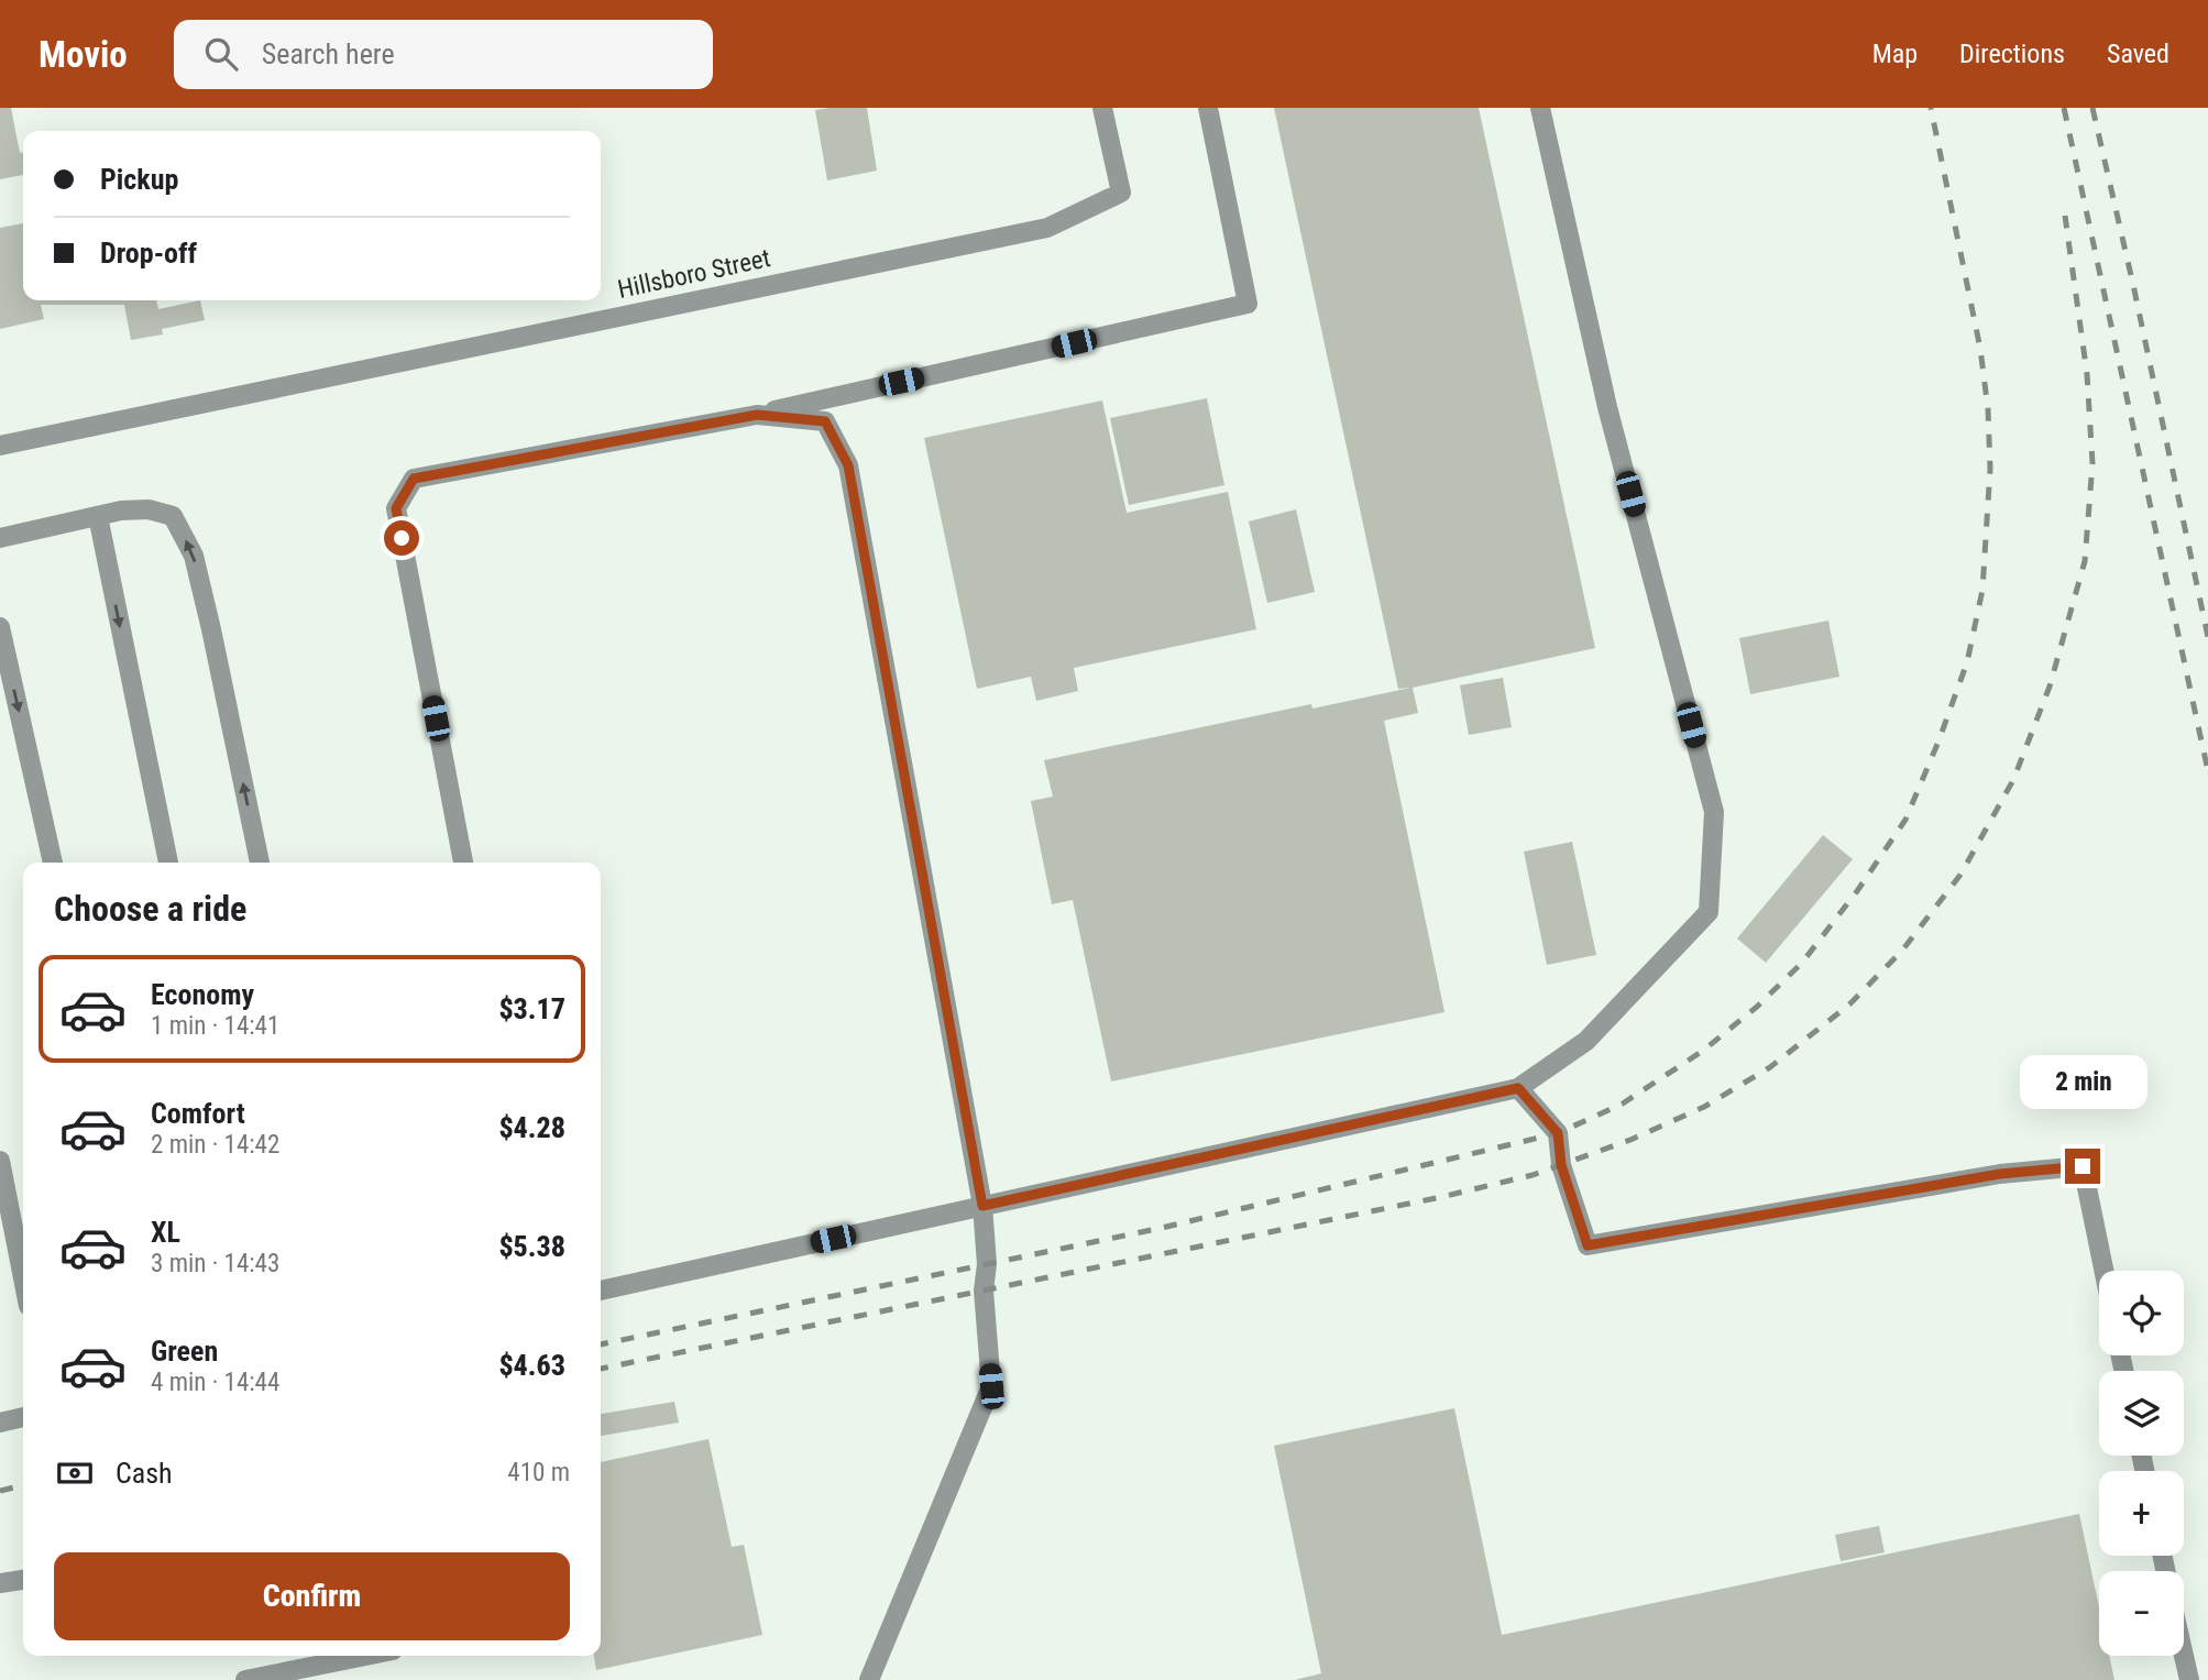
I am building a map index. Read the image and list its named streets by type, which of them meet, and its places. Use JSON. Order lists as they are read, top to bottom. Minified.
{"streets":{"street":["Hillsboro Street"]},"page":{"header":"Movio","search":"Search here","nav":["Map","Directions","Saved"],"banner":["Pickup","Drop-off"],"heading":"Choose a ride","list":[{"name":"Economy","note":"1 min · 14:41","value":"$3.17"},{"name":"Comfort","note":"2 min · 14:42","value":"$4.28"},{"name":"XL","note":"3 min · 14:43","value":"$5.38"},{"name":"Green","note":"4 min · 14:44","value":"$4.63"}],"bubble":"2 min","map_buttons":["+","−"],"pay":["Cash","410 m"],"buttons":"Confirm"}}
